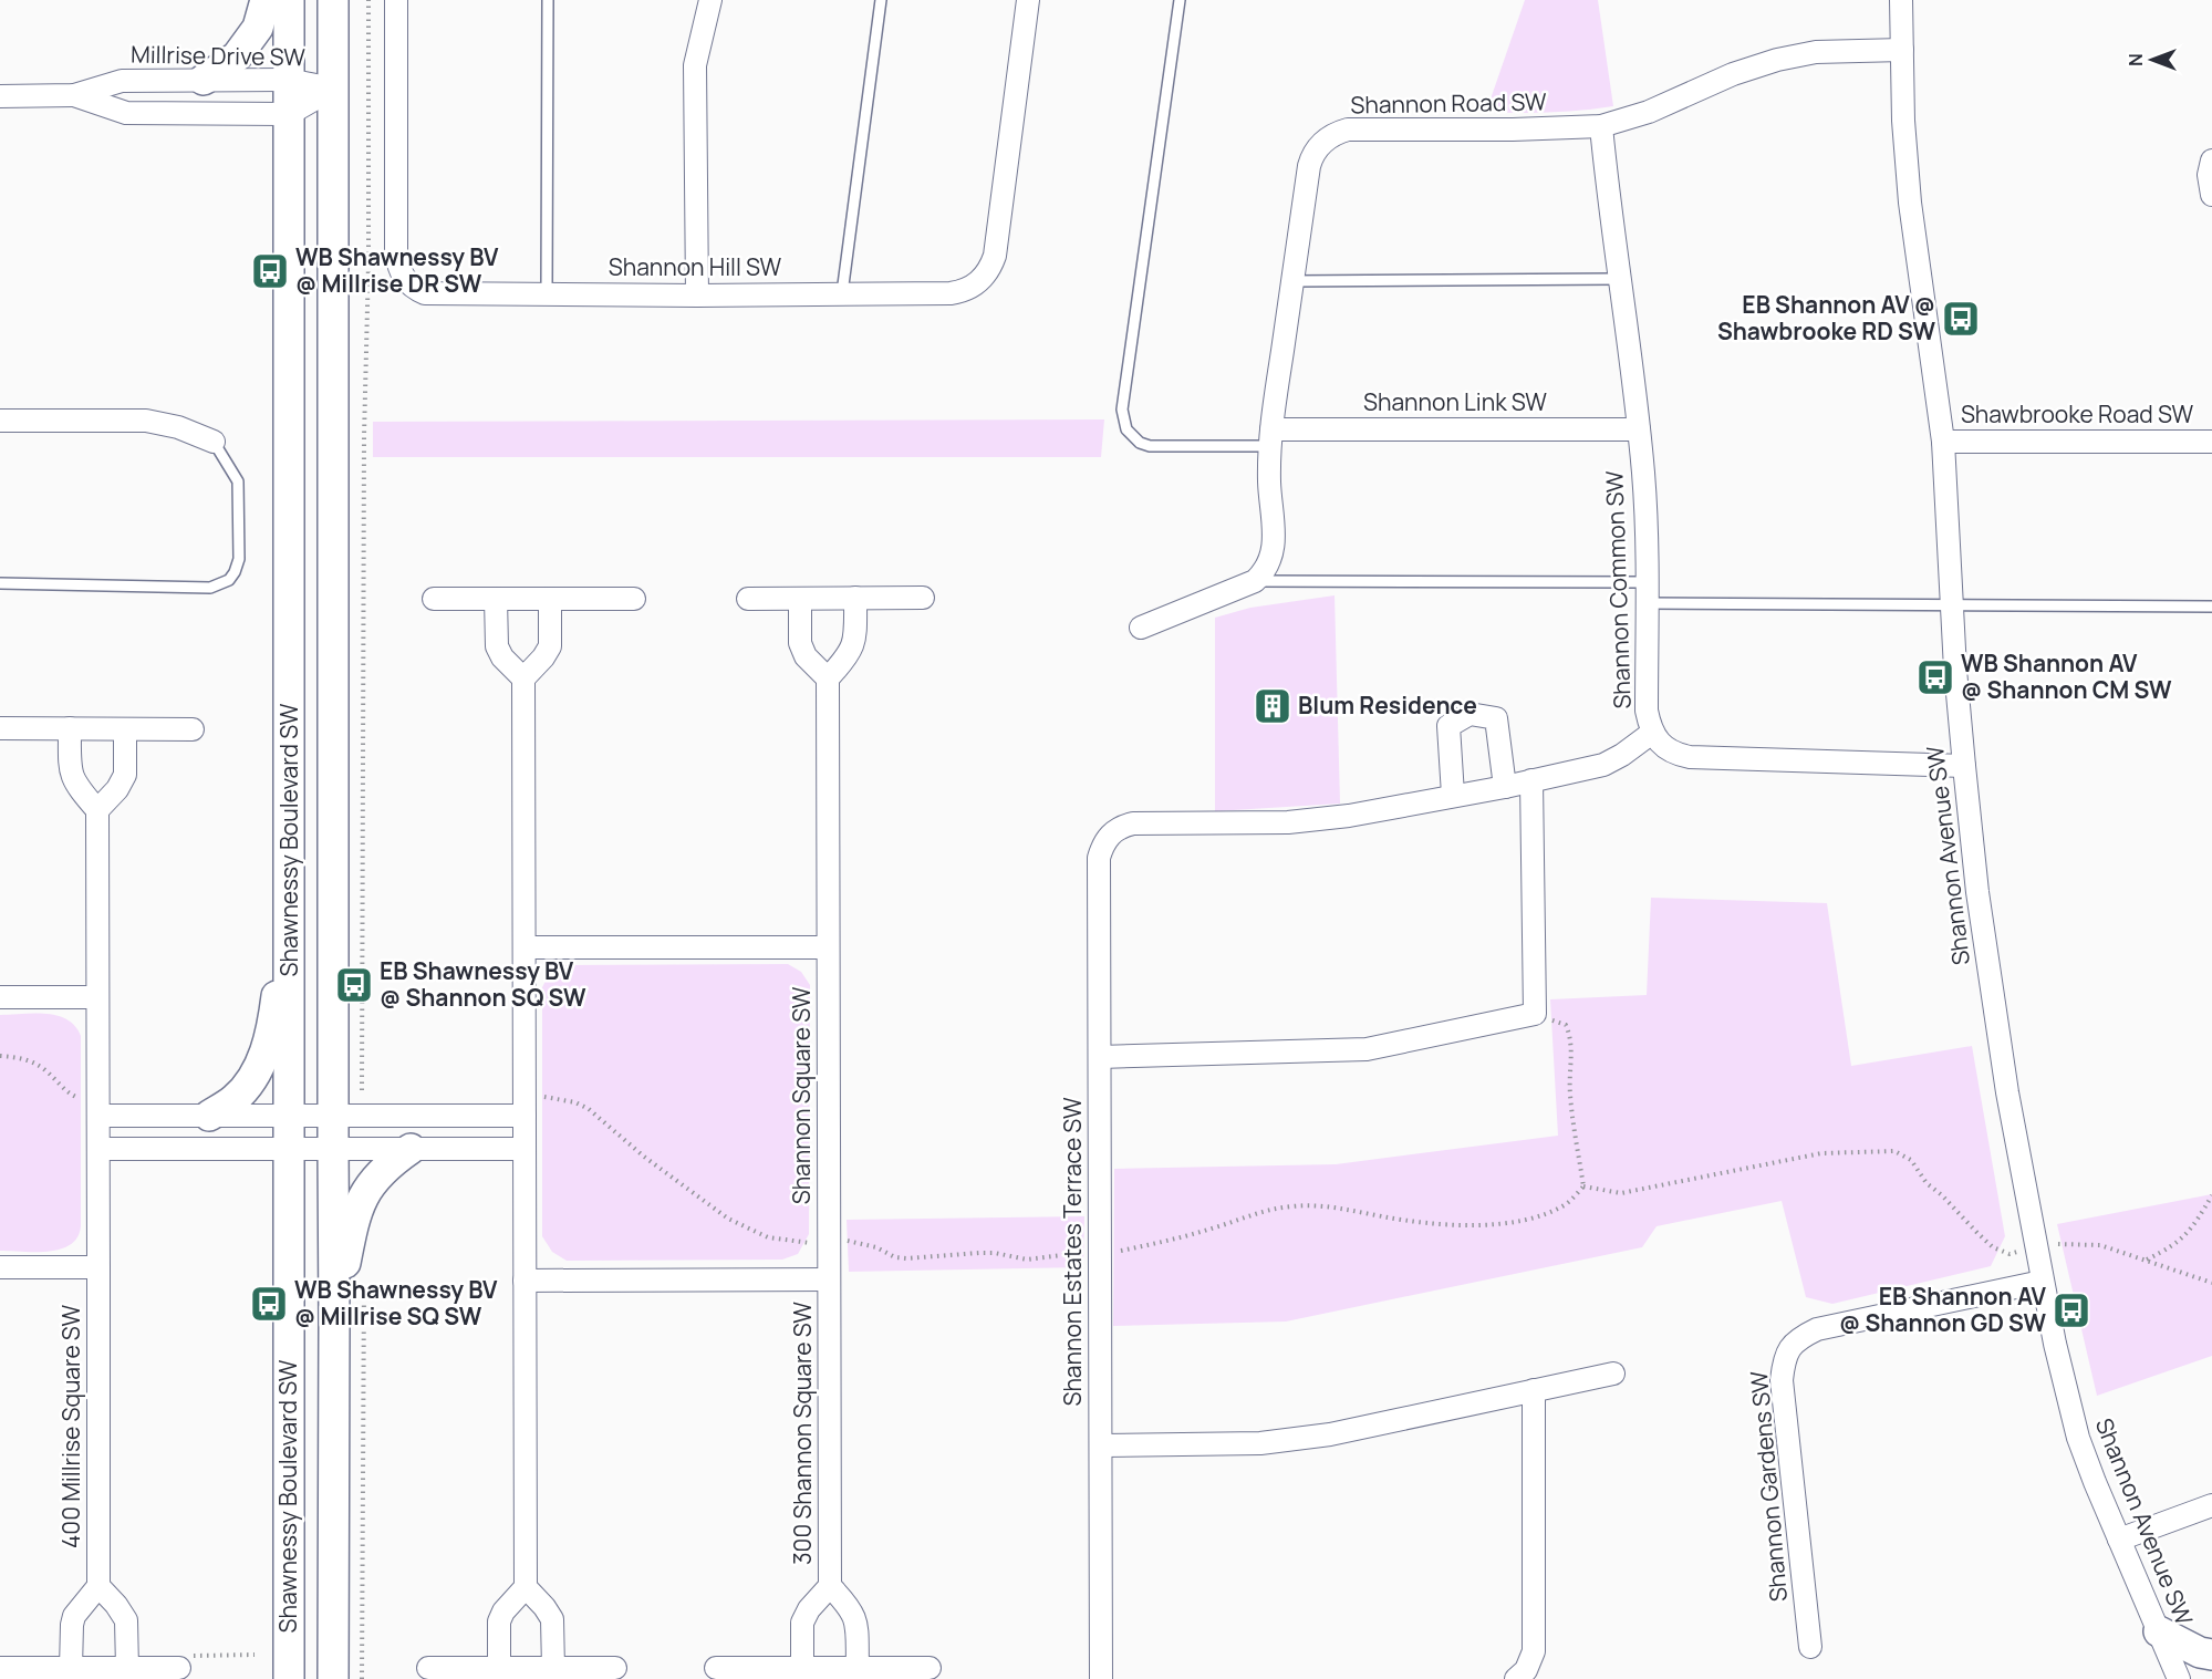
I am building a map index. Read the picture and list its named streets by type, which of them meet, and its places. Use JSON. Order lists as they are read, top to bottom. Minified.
{"streets":{"main road":["Shawnessy Boulevard SW"],"street":["Millrise Drive SW","Shannon Road SW","Shannon Hill SW","Shannon Link SW","Shawbrooke Road SW","Shannon Common SW","Shannon Avenue SW","Shannon Square SW","Shannon Estates Terrace SW","400 Millrise Square SW","300 Shannon Square SW","Shannon Gardens SW"]},"crossings":[["Millrise Drive SW","Shawnessy Boulevard SW"],["Shannon Road SW","Shannon Link SW"],["Shannon Road SW","Shannon Common SW"],["Shannon Road SW","Shannon Avenue SW"],["Shannon Link SW","Shannon Common SW"],["Shawbrooke Road SW","Shannon Avenue SW"],["Shannon Common SW","Shannon Avenue SW"],["Shannon Common SW","Shannon Estates Terrace SW"],["Shannon Avenue SW","Shannon Gardens SW"],["Shannon Square SW","300 Shannon Square SW"]],"places":{"bus stop":["WB Shawnessy BV @ Millrise DR SW","EB Shannon AV @ Shawbrooke RD SW","WB Shannon AV @ Shannon CM SW","EB Shawnessy BV @ Shannon SQ SW","WB Shawnessy BV @ Millrise SQ SW","EB Shannon AV @ Shannon GD SW"],"building":["Blum Residence"]},"north":"left"}
